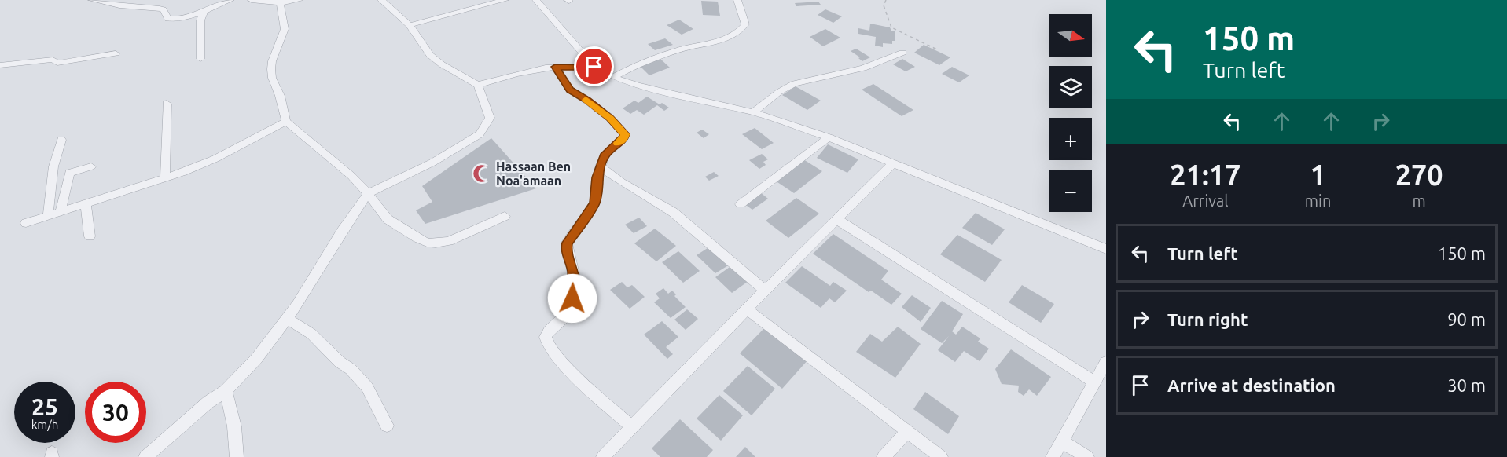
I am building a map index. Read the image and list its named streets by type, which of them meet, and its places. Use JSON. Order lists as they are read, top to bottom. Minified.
{"places":{"mosque":["Hassaan Ben Noa'amaan"]},"north":"right","page":{"turn":["150 m","Turn left"],"map_buttons":["+","−"],"eta":["21:17","Arrival","1","min","270","m"],"list":[{"name":"Turn left","value":"150 m"},{"name":"Turn right","value":"90 m"},{"name":"Arrive at destination","value":"30 m"}],"speed":"25 km/h","limit":"30"}}
